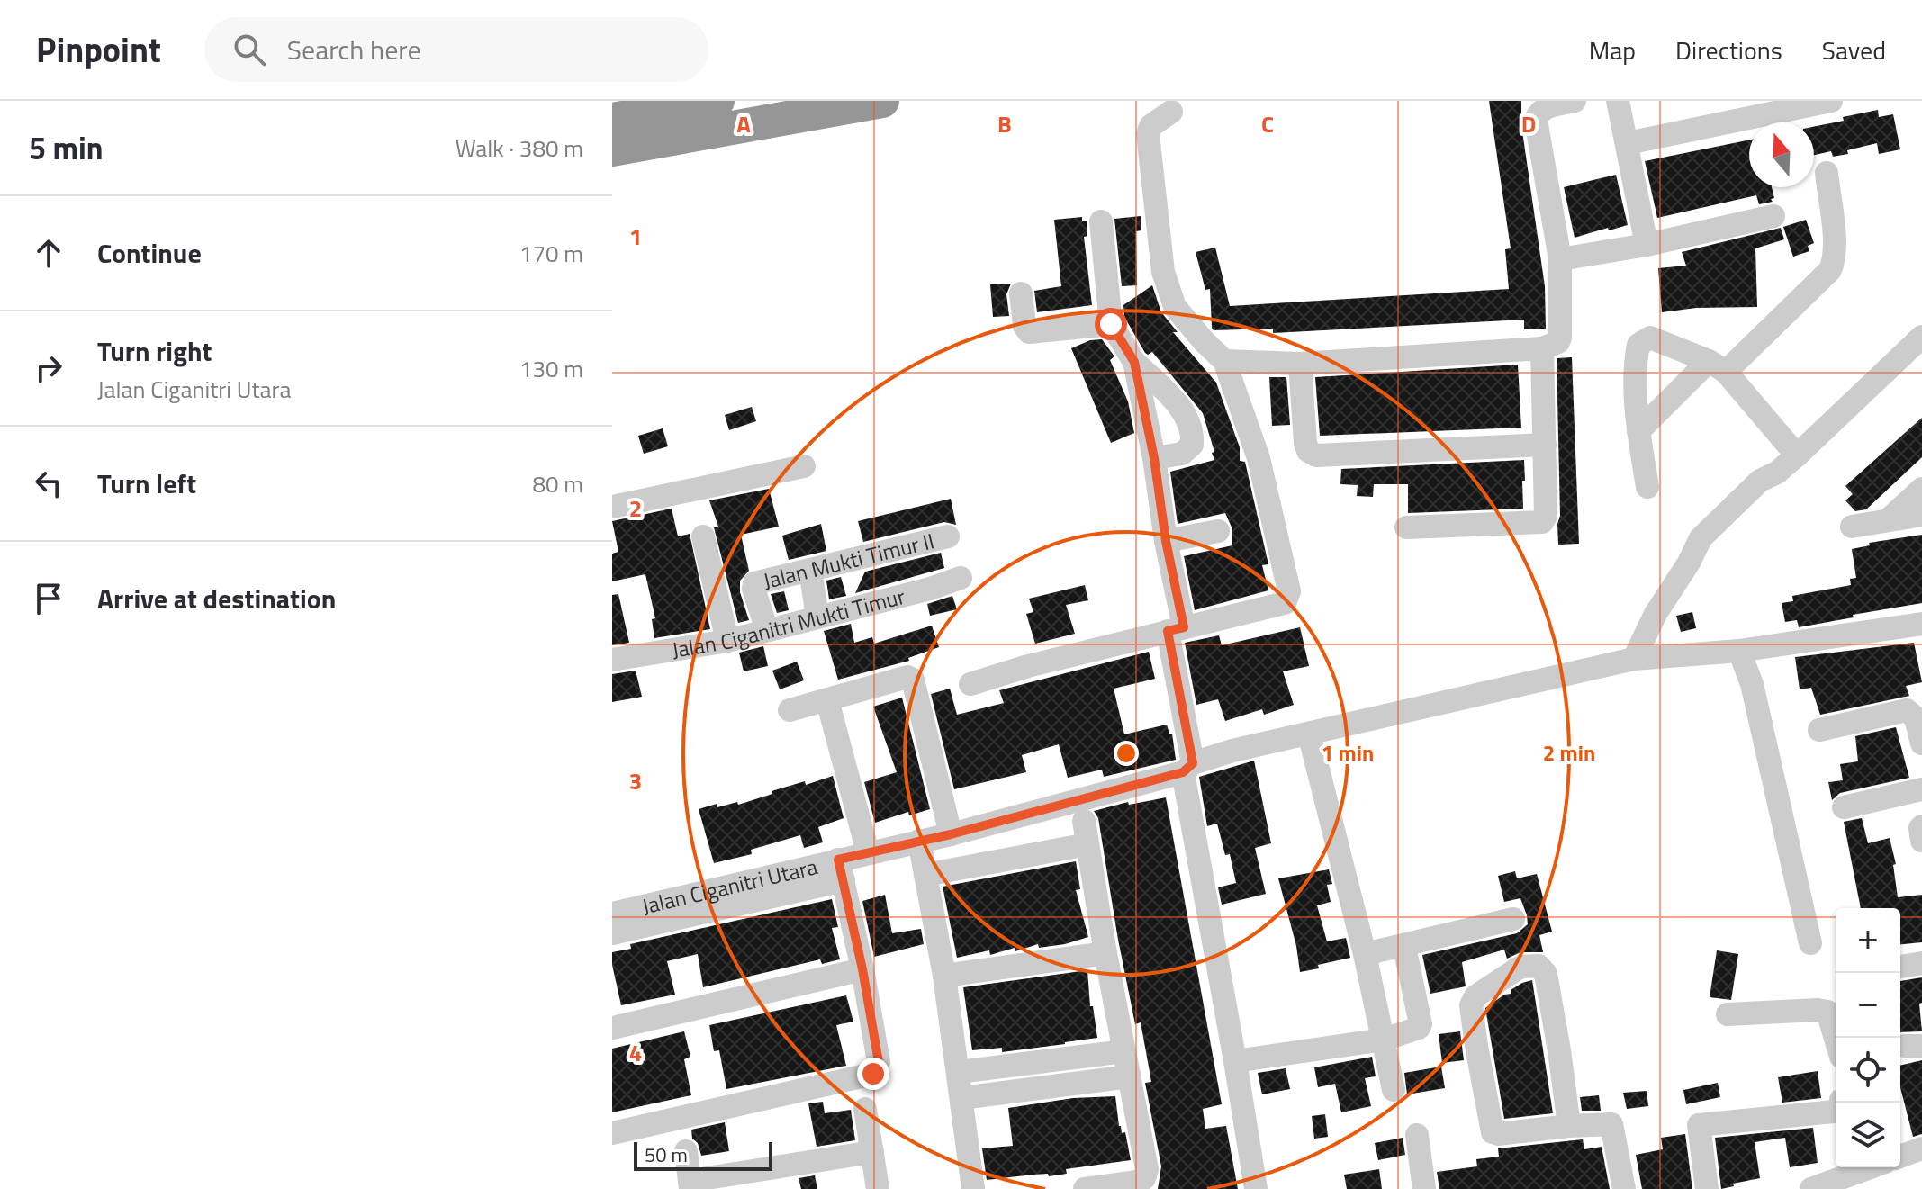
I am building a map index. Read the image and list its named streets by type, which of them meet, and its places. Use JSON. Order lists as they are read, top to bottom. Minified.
{"streets":{"street":["Jalan Mukti Timur II","Jalan Ciganitri Mukti Timur","Jalan Ciganitri Utara"]},"crossings":[["Jalan Mukti Timur II","Jalan Ciganitri Mukti Timur"]],"scale_bar":"50 m","north":"top","page":{"header":"Pinpoint","search":"Search here","nav":["Map","Directions","Saved"],"heading":["5 min","Walk · 380 m"],"list":[["Continue","170 m"],["Turn right","Jalan Ciganitri Utara","130 m"],["Turn left","80 m"],"Arrive at destination"],"map_buttons":["+","−"],"scale":"50 m"},"grid":{"columns":["A","B","C","D"],"rows":["1","2","3","4"]},"rings":["1 min","2 min"]}
